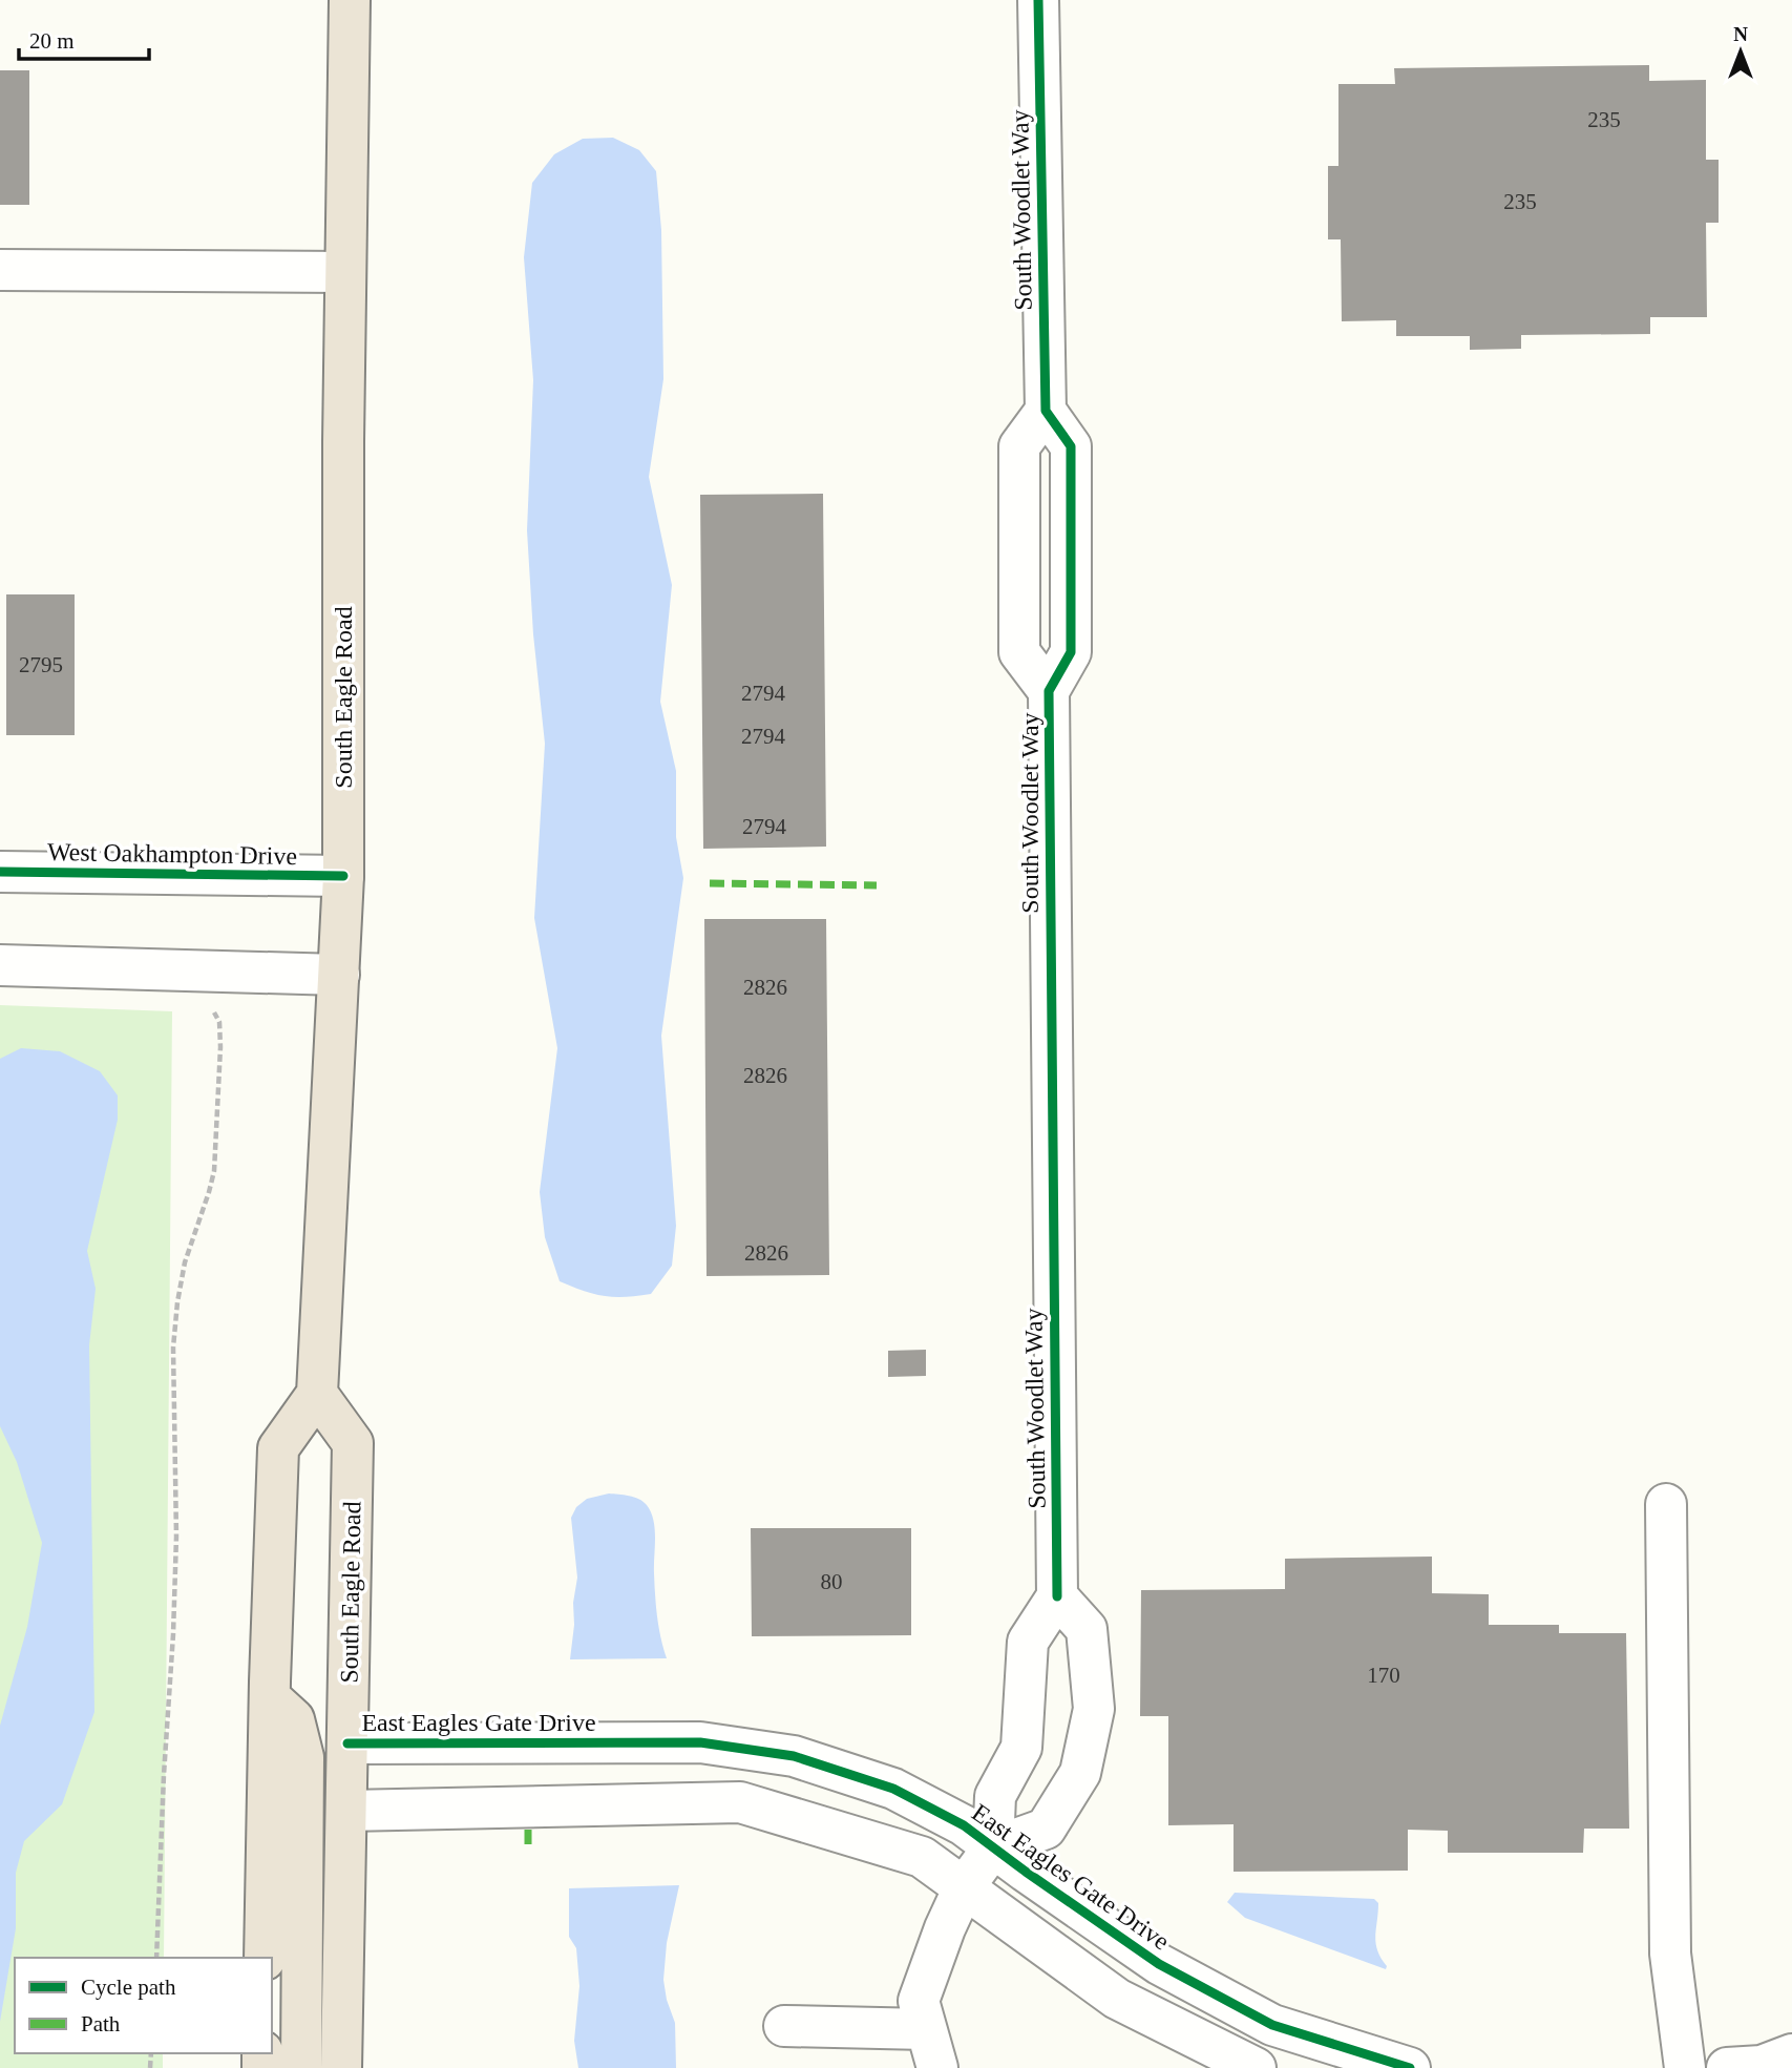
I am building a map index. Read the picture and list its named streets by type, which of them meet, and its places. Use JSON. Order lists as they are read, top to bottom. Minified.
{"streets":{"highway":["South Eagle Road"],"street":["South Woodlet Way","West Oakhampton Drive","East Eagles Gate Drive"]},"crossings":[["South Eagle Road","West Oakhampton Drive"],["South Eagle Road","East Eagles Gate Drive"]],"house_numbers":["235","235","2795","2794","2794","2794","2826","2826","2826","80","170"],"legend":["Cycle path","Path"],"scale_bar":"20 m","north":"top"}
